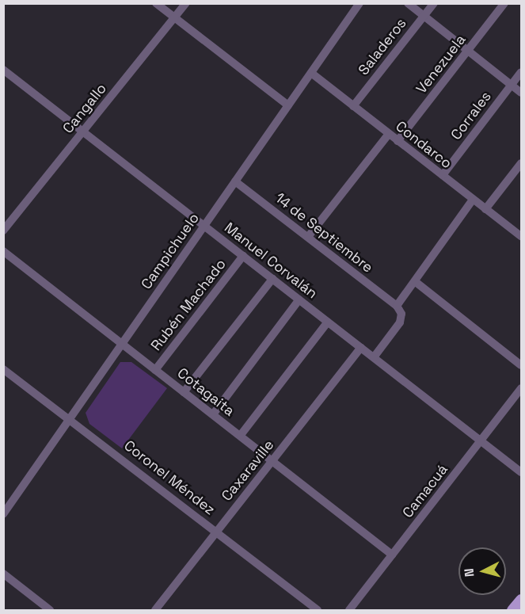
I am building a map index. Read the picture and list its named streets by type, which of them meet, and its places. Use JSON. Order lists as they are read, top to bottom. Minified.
{"streets":{"street":["Saladeros","Venezuela","Cangallo","Corrales","Condarco","14 de Septiembre","Campichuelo","Manuel Corvalán","Rubén Machado","Cotagaita","Caxaraville","Coronel Méndez","Camacuá"]},"crossings":[["Saladeros","Condarco"],["Venezuela","Condarco"],["Cangallo","Manuel Corvalán"],["Corrales","Condarco"],["Condarco","Campichuelo"],["14 de Septiembre","Campichuelo"],["Campichuelo","Manuel Corvalán"],["Campichuelo","Cotagaita"],["Campichuelo","Coronel Méndez"],["Manuel Corvalán","Rubén Machado"],["Manuel Corvalán","Caxaraville"],["Manuel Corvalán","Camacuá"],["Rubén Machado","Cotagaita"],["Cotagaita","Caxaraville"],["Cotagaita","Camacuá"],["Caxaraville","Coronel Méndez"]],"north":"left"}
